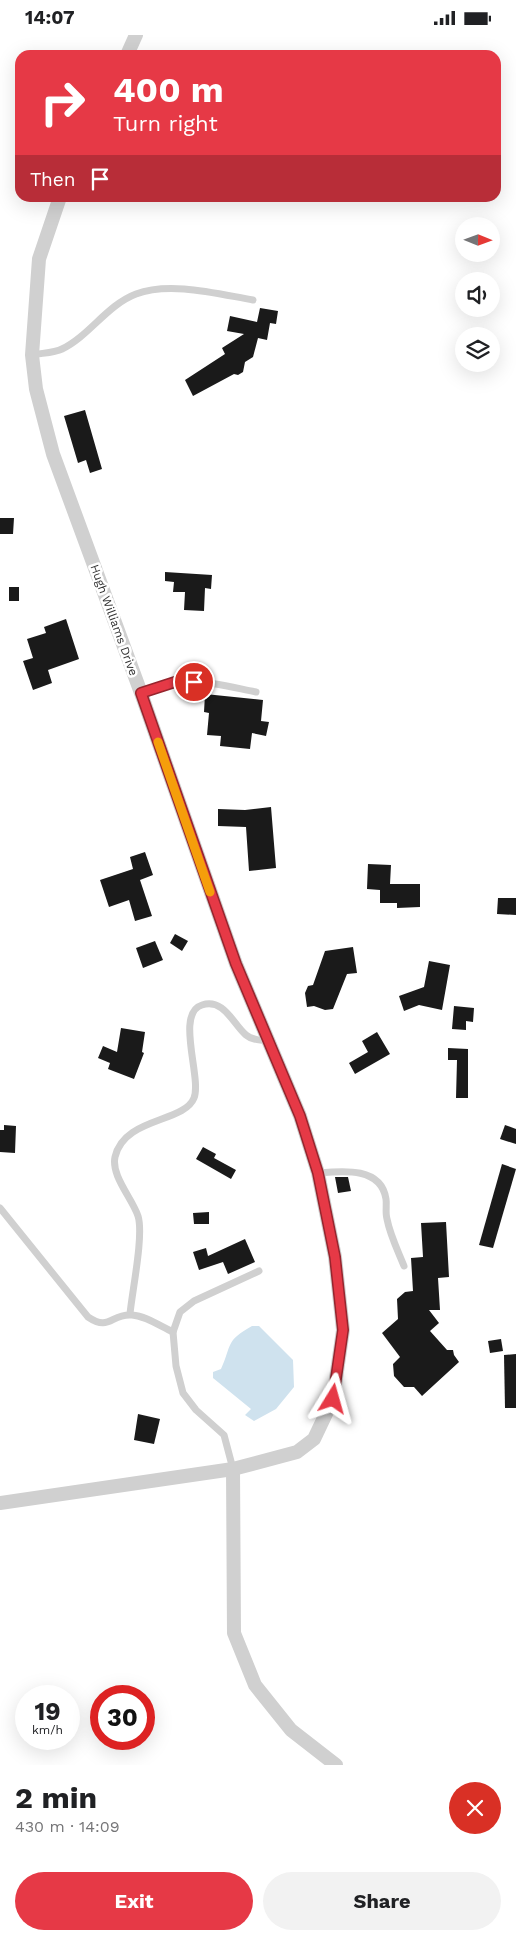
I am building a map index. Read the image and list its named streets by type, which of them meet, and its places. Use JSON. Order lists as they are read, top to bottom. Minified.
{"streets":{"street":["Hugh Williams Drive"]},"north":"right","page":{"status":"14:07","turn":["400 m","Turn right"],"then":"Then","speed":"19 km/h","limit":"30","heading":["2 min","430 m · 14:09"],"buttons":["Exit","Share"]}}
